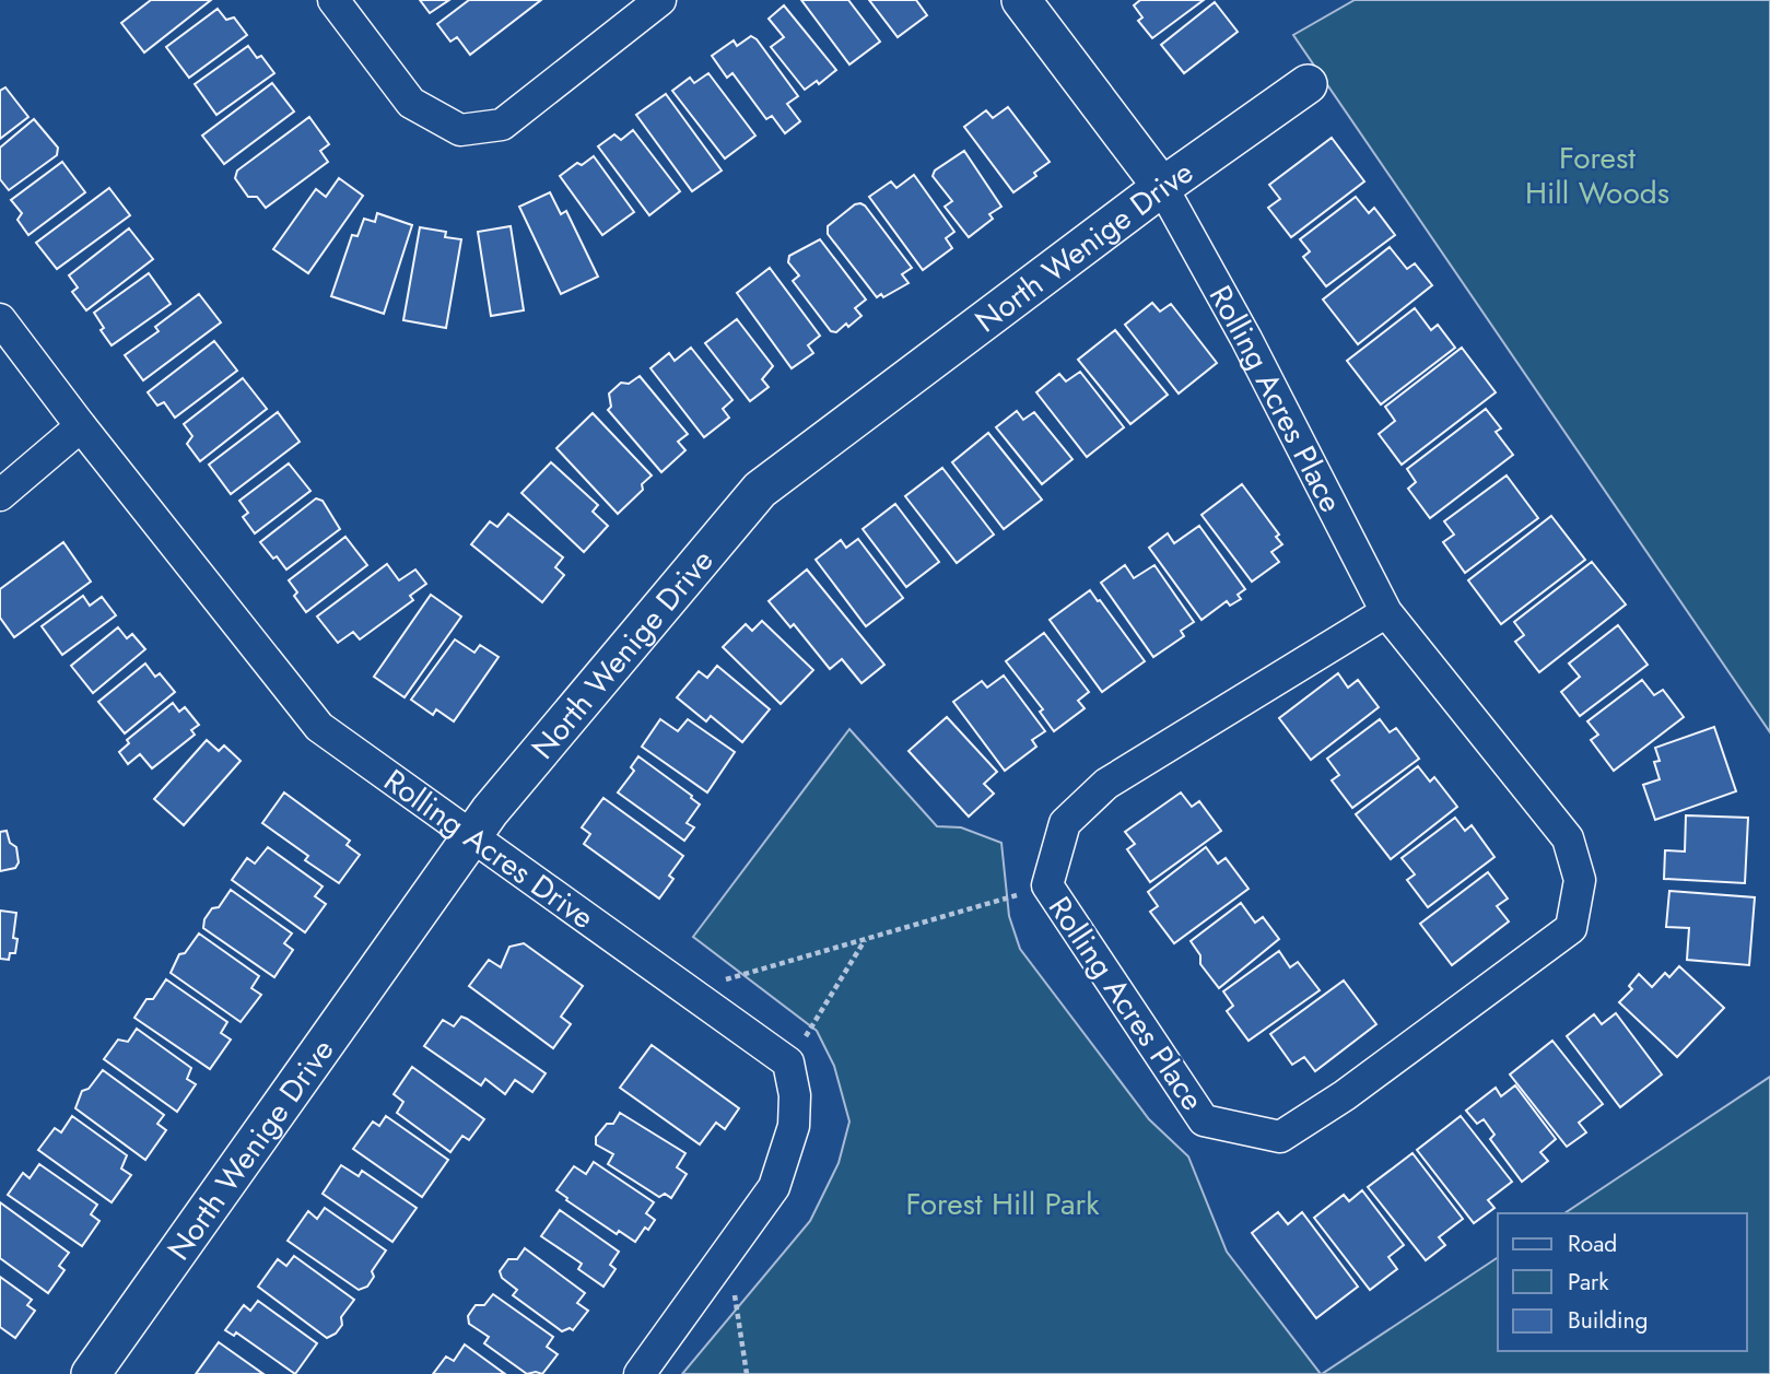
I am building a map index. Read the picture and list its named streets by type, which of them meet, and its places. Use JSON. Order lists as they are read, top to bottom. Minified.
{"streets":{"street":["North Wenige Drive","Rolling Acres Place","Rolling Acres Drive"]},"crossings":[["North Wenige Drive","Rolling Acres Place"],["North Wenige Drive","Rolling Acres Drive"]],"parks":["Forest Hill Woods","Forest Hill Park"],"legend":["Road","Park","Building"]}
